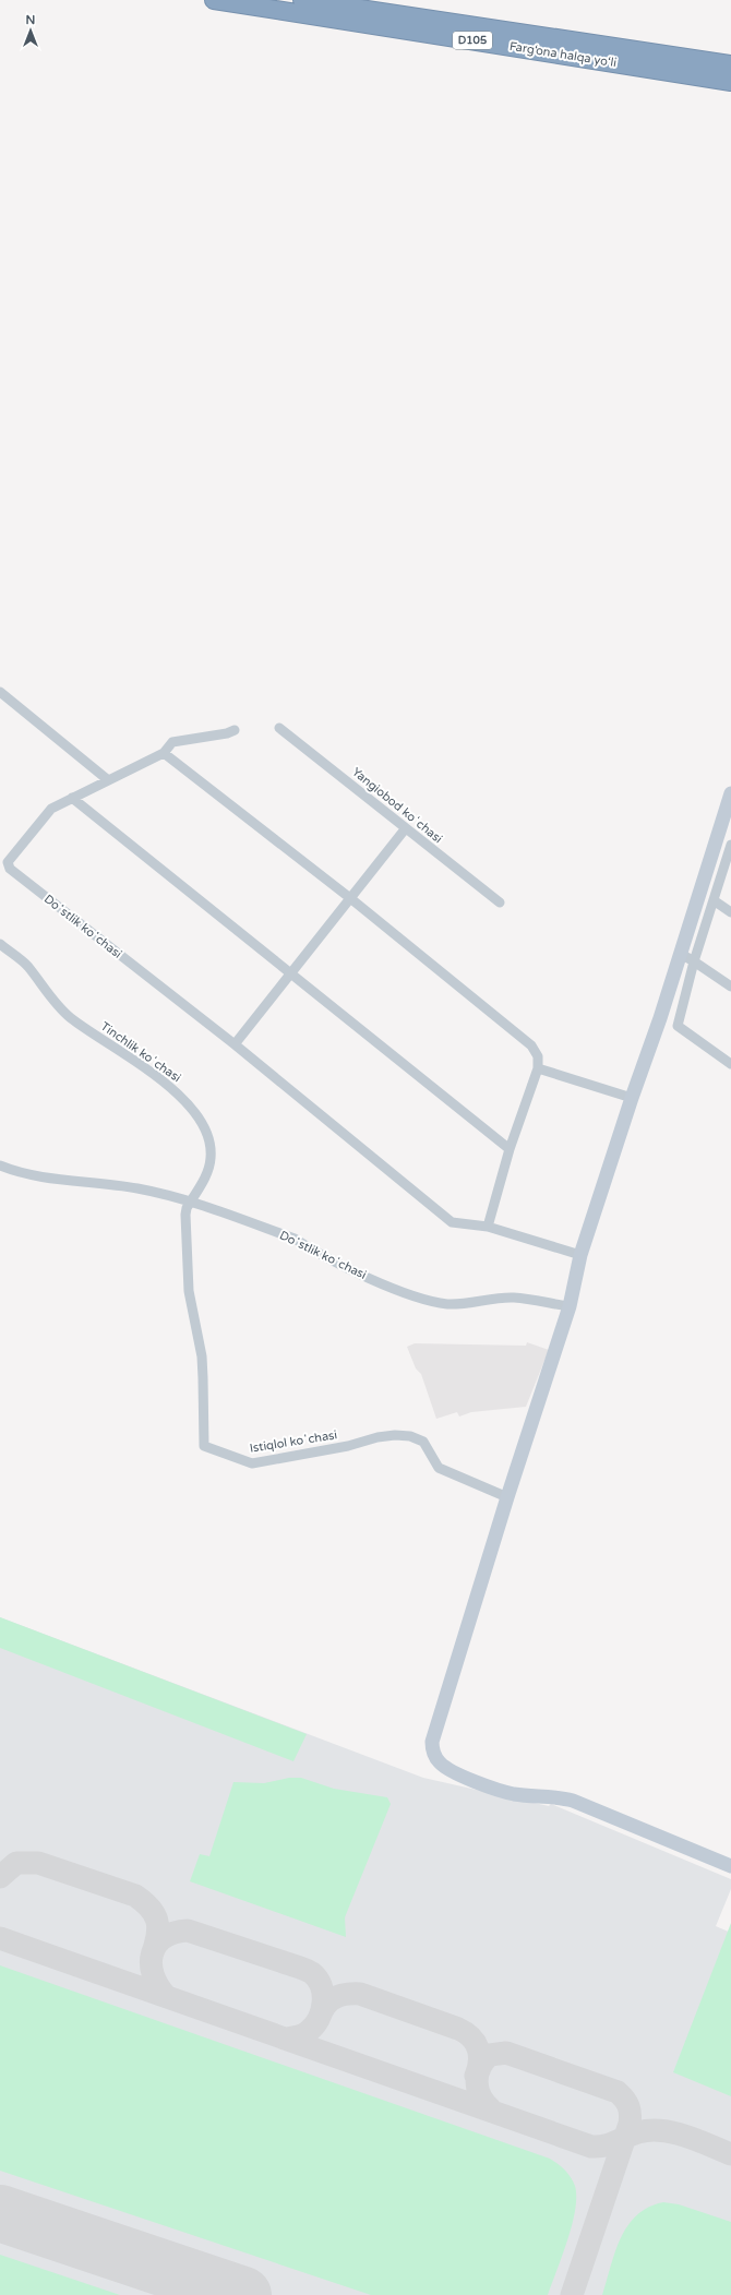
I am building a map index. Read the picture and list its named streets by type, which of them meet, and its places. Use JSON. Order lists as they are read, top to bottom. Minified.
{"streets":{"highway":["D105","Farg‘ona halqa yo‘li"],"street":["Yangiobod koʻchasi","Doʻstlik koʻchasi","Tinchlik koʻchasi","Istiqlol koʻchasi"]},"crossings":[["Doʻstlik koʻchasi","Tinchlik koʻchasi"],["Doʻstlik koʻchasi","Istiqlol koʻchasi"],["Tinchlik koʻchasi","Istiqlol koʻchasi"]],"north":"top"}
